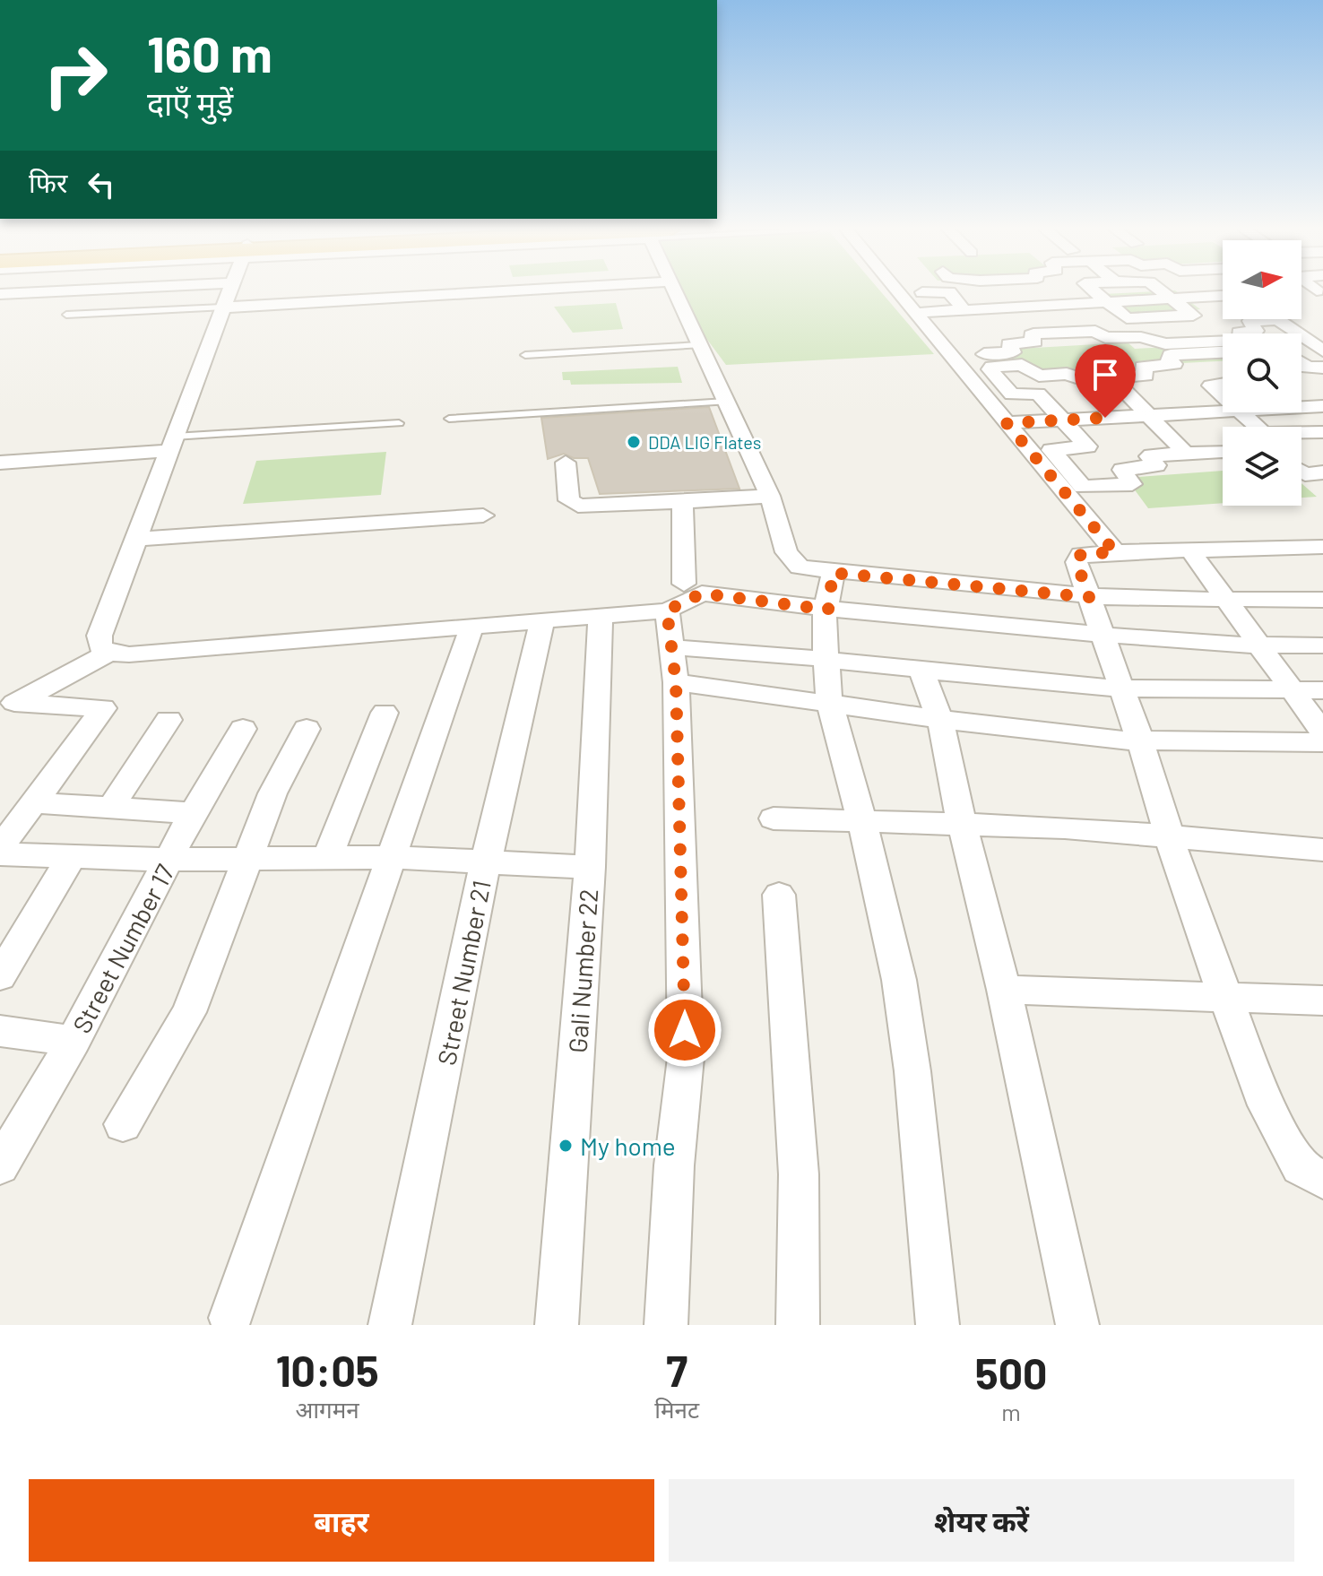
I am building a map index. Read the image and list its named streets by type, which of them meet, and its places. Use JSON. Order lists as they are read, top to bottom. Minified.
{"streets":{"street":["Street Number 17","Gali Number 22","Street Number 21"]},"places":["DDA LIG Flates","My home"],"north":"right","page":{"turn":["160 m","दाएँ मुड़ें"],"then":"फिर","eta":["10:05","आगमन","7","मिनट","500","m"],"buttons":["बाहर","शेयर करें"]}}
